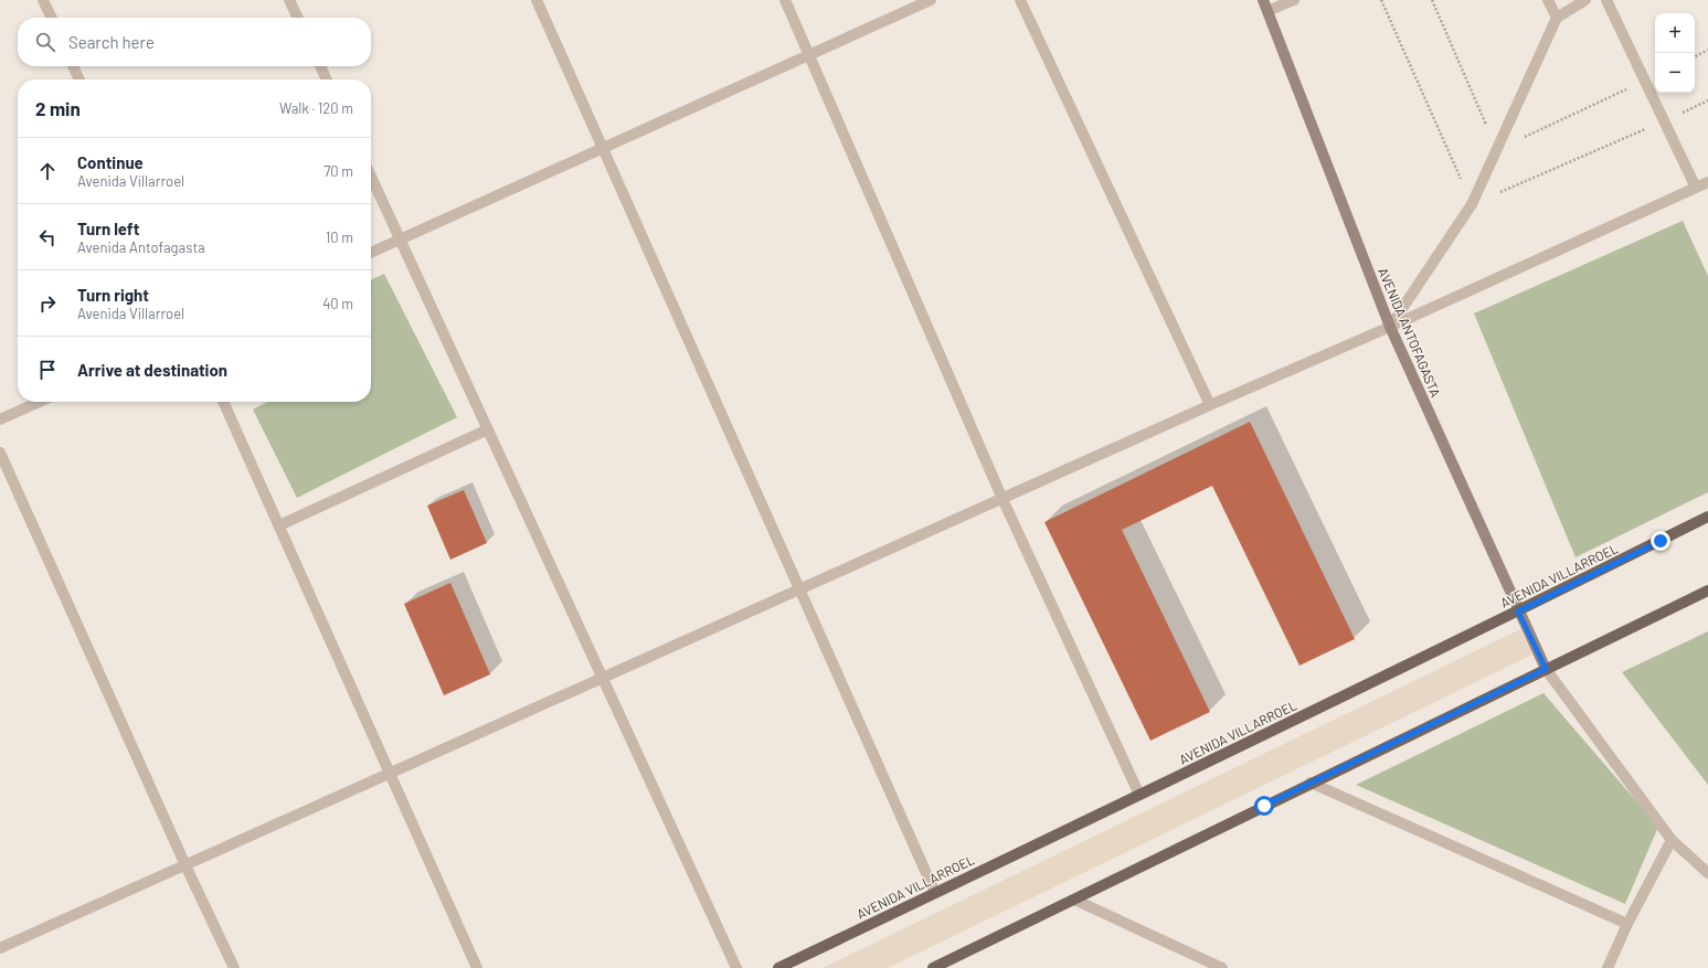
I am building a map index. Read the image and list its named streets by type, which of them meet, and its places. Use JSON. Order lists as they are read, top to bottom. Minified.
{"streets":{"main road":["AVENIDA ANTOFAGASTA","AVENIDA VILLARROEL"]},"crossings":[["AVENIDA ANTOFAGASTA","AVENIDA VILLARROEL"]],"page":{"map_buttons":["+","−"],"search":"Search here","heading":["2 min","Walk · 120 m"],"list":[["Continue","Avenida Villarroel","70 m"],["Turn left","Avenida Antofagasta","10 m"],["Turn right","Avenida Villarroel","40 m"],"Arrive at destination"]}}
